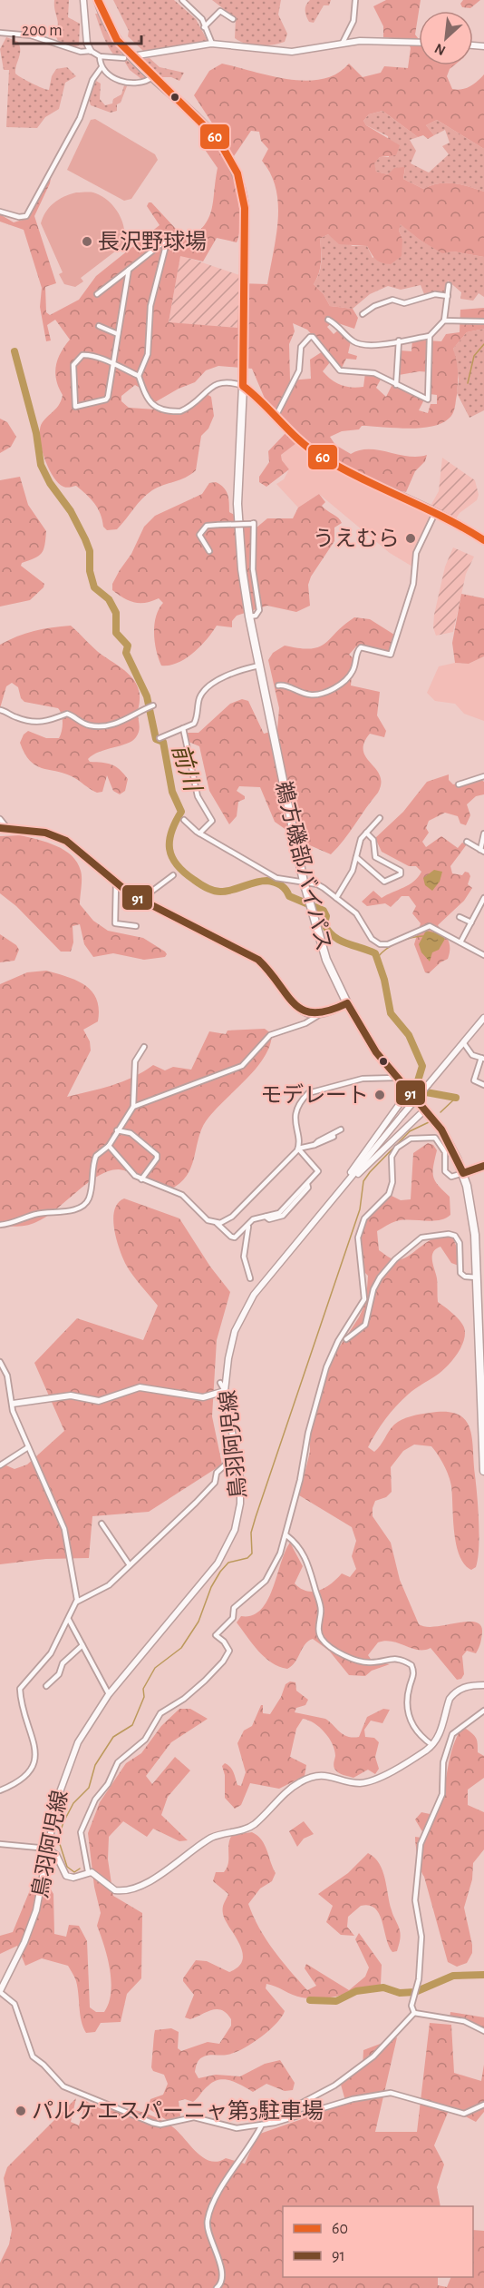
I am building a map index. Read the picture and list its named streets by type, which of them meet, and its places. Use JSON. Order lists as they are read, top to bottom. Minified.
{"streets":{"highway":["鵜方磯部バイパス"],"main road":["鳥羽阿児線"]},"water":["前川"],"places":["長沢野球場","うえむら","モデレート","パルケエスパーニャ第3駐車場"],"lines":["transit line 60","transit line 91"],"legend":["60","91"],"scale_bar":"200 m","north":"bottom left"}
